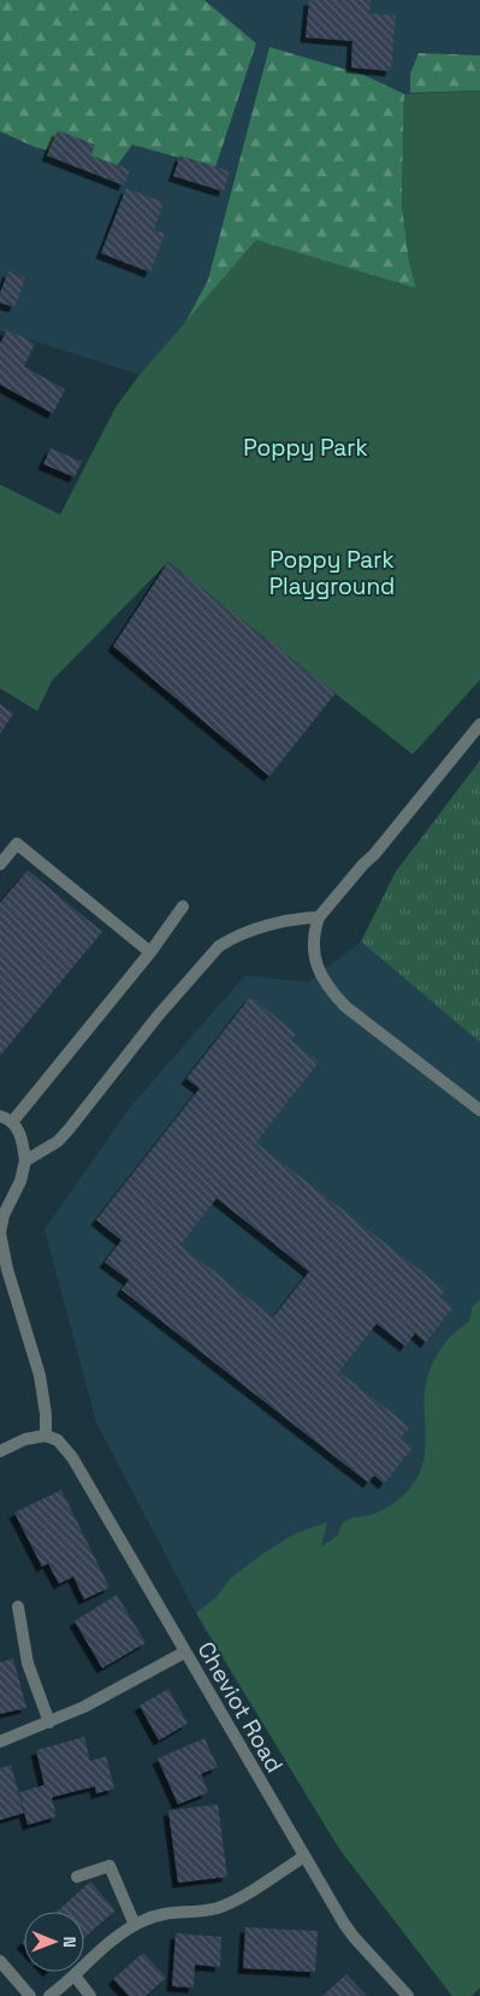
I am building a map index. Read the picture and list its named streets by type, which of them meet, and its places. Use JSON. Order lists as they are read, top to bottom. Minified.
{"streets":{"street":["Cheviot Road"]},"parks":["Poppy Park","Poppy Park Playground"],"north":"right"}
